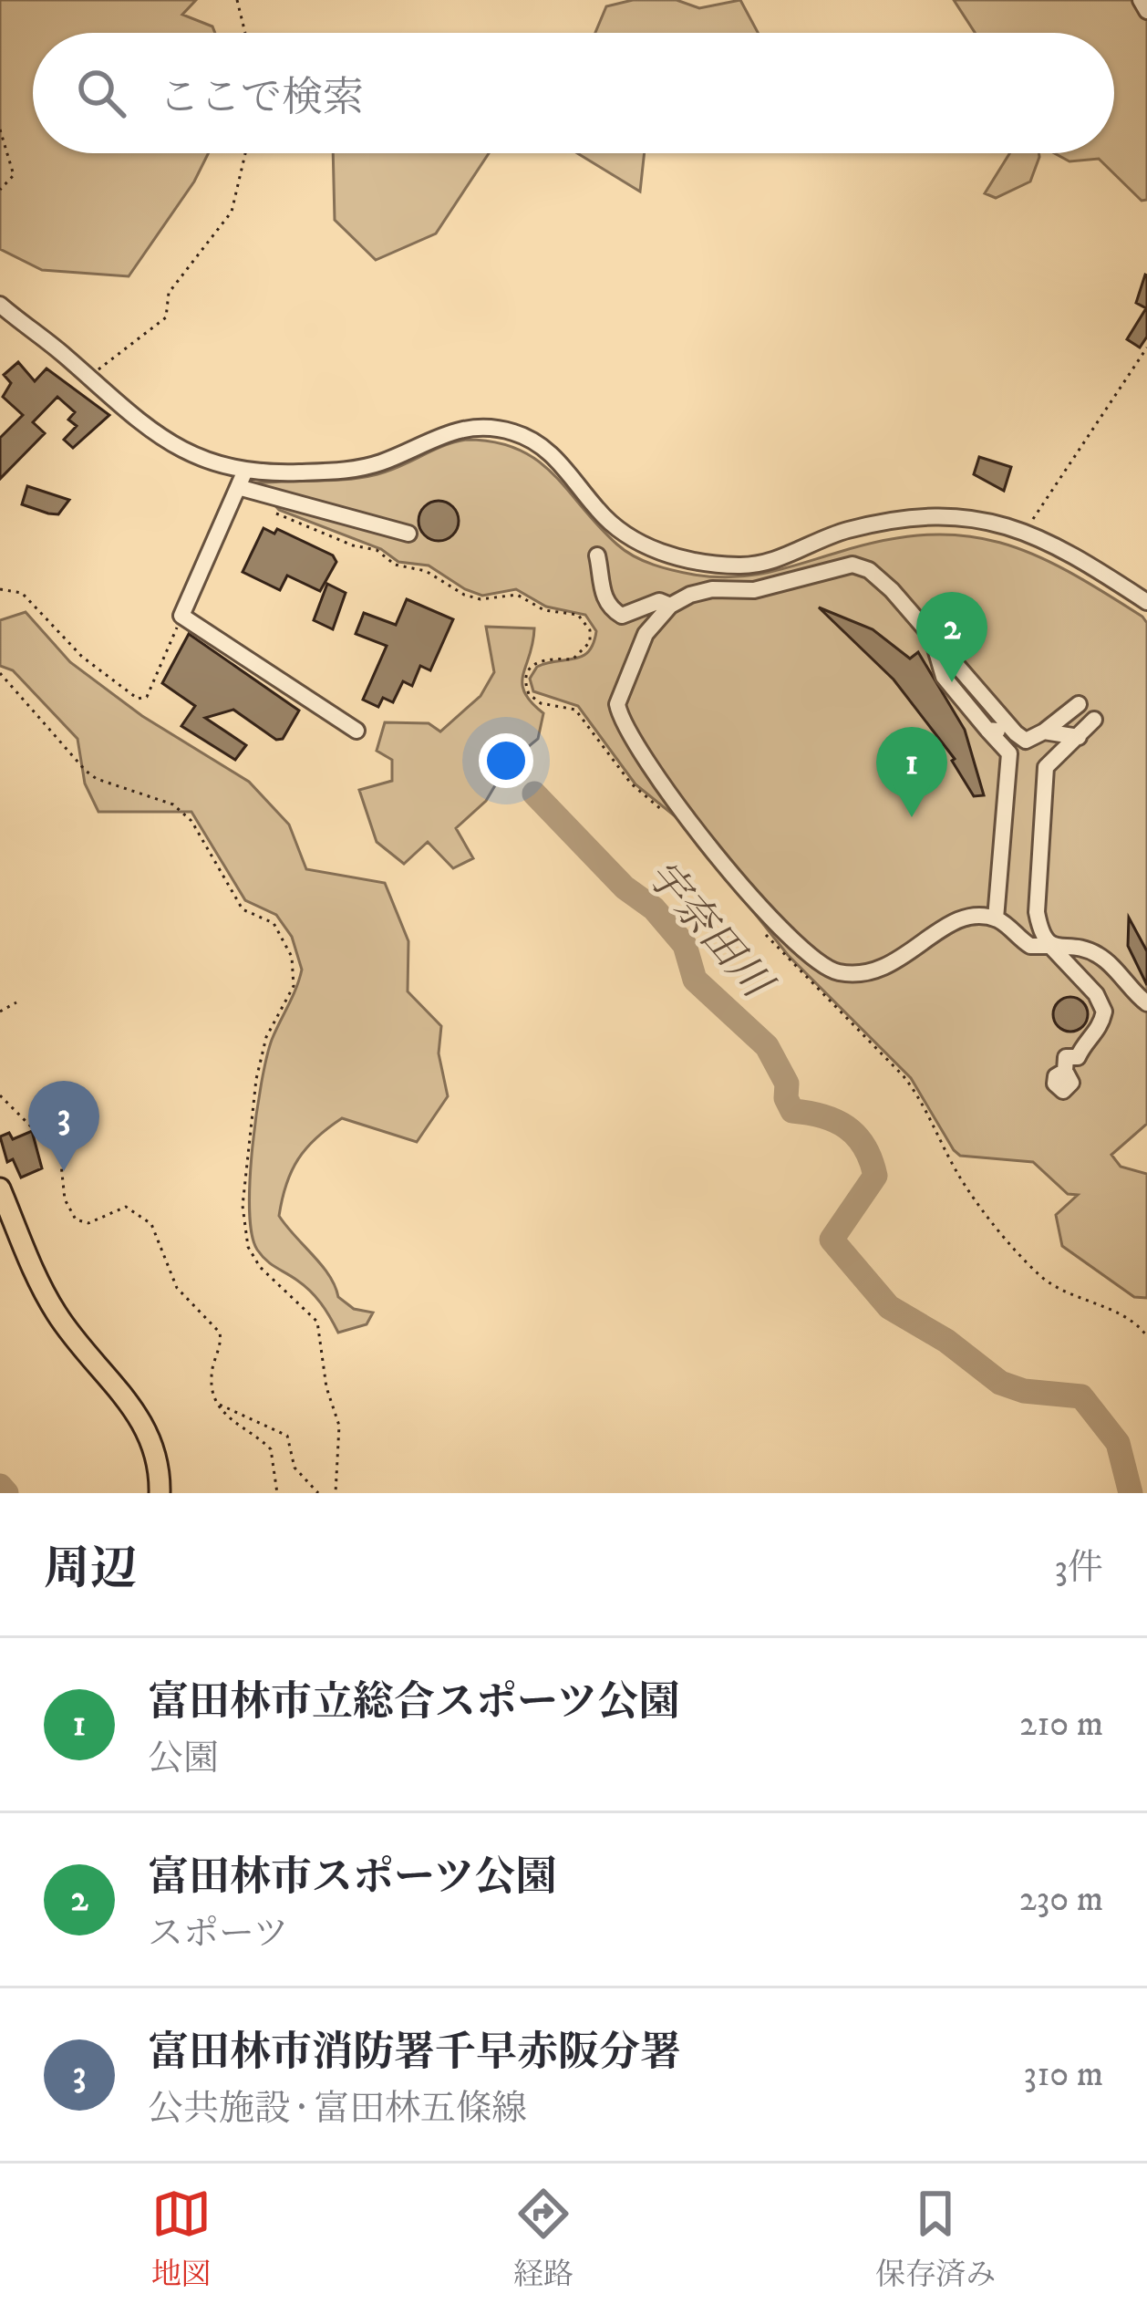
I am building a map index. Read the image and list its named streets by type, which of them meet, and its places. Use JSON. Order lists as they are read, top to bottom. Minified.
{"water":["宇奈田川"],"page":{"search":"ここで検索","pins":["2","1","3"],"heading":["周辺","3件"],"list":[{"mark":"1","name":"富田林市立総合スポーツ公園","note":"公園","value":"210 m"},{"mark":"2","name":"富田林市スポーツ公園","note":"スポーツ","value":"230 m"},{"mark":"3","name":"富田林市消防署千早赤阪分署","note":"公共施設 · 富田林五條線","value":"310 m"}],"nav":["地図","経路","保存済み"]}}
